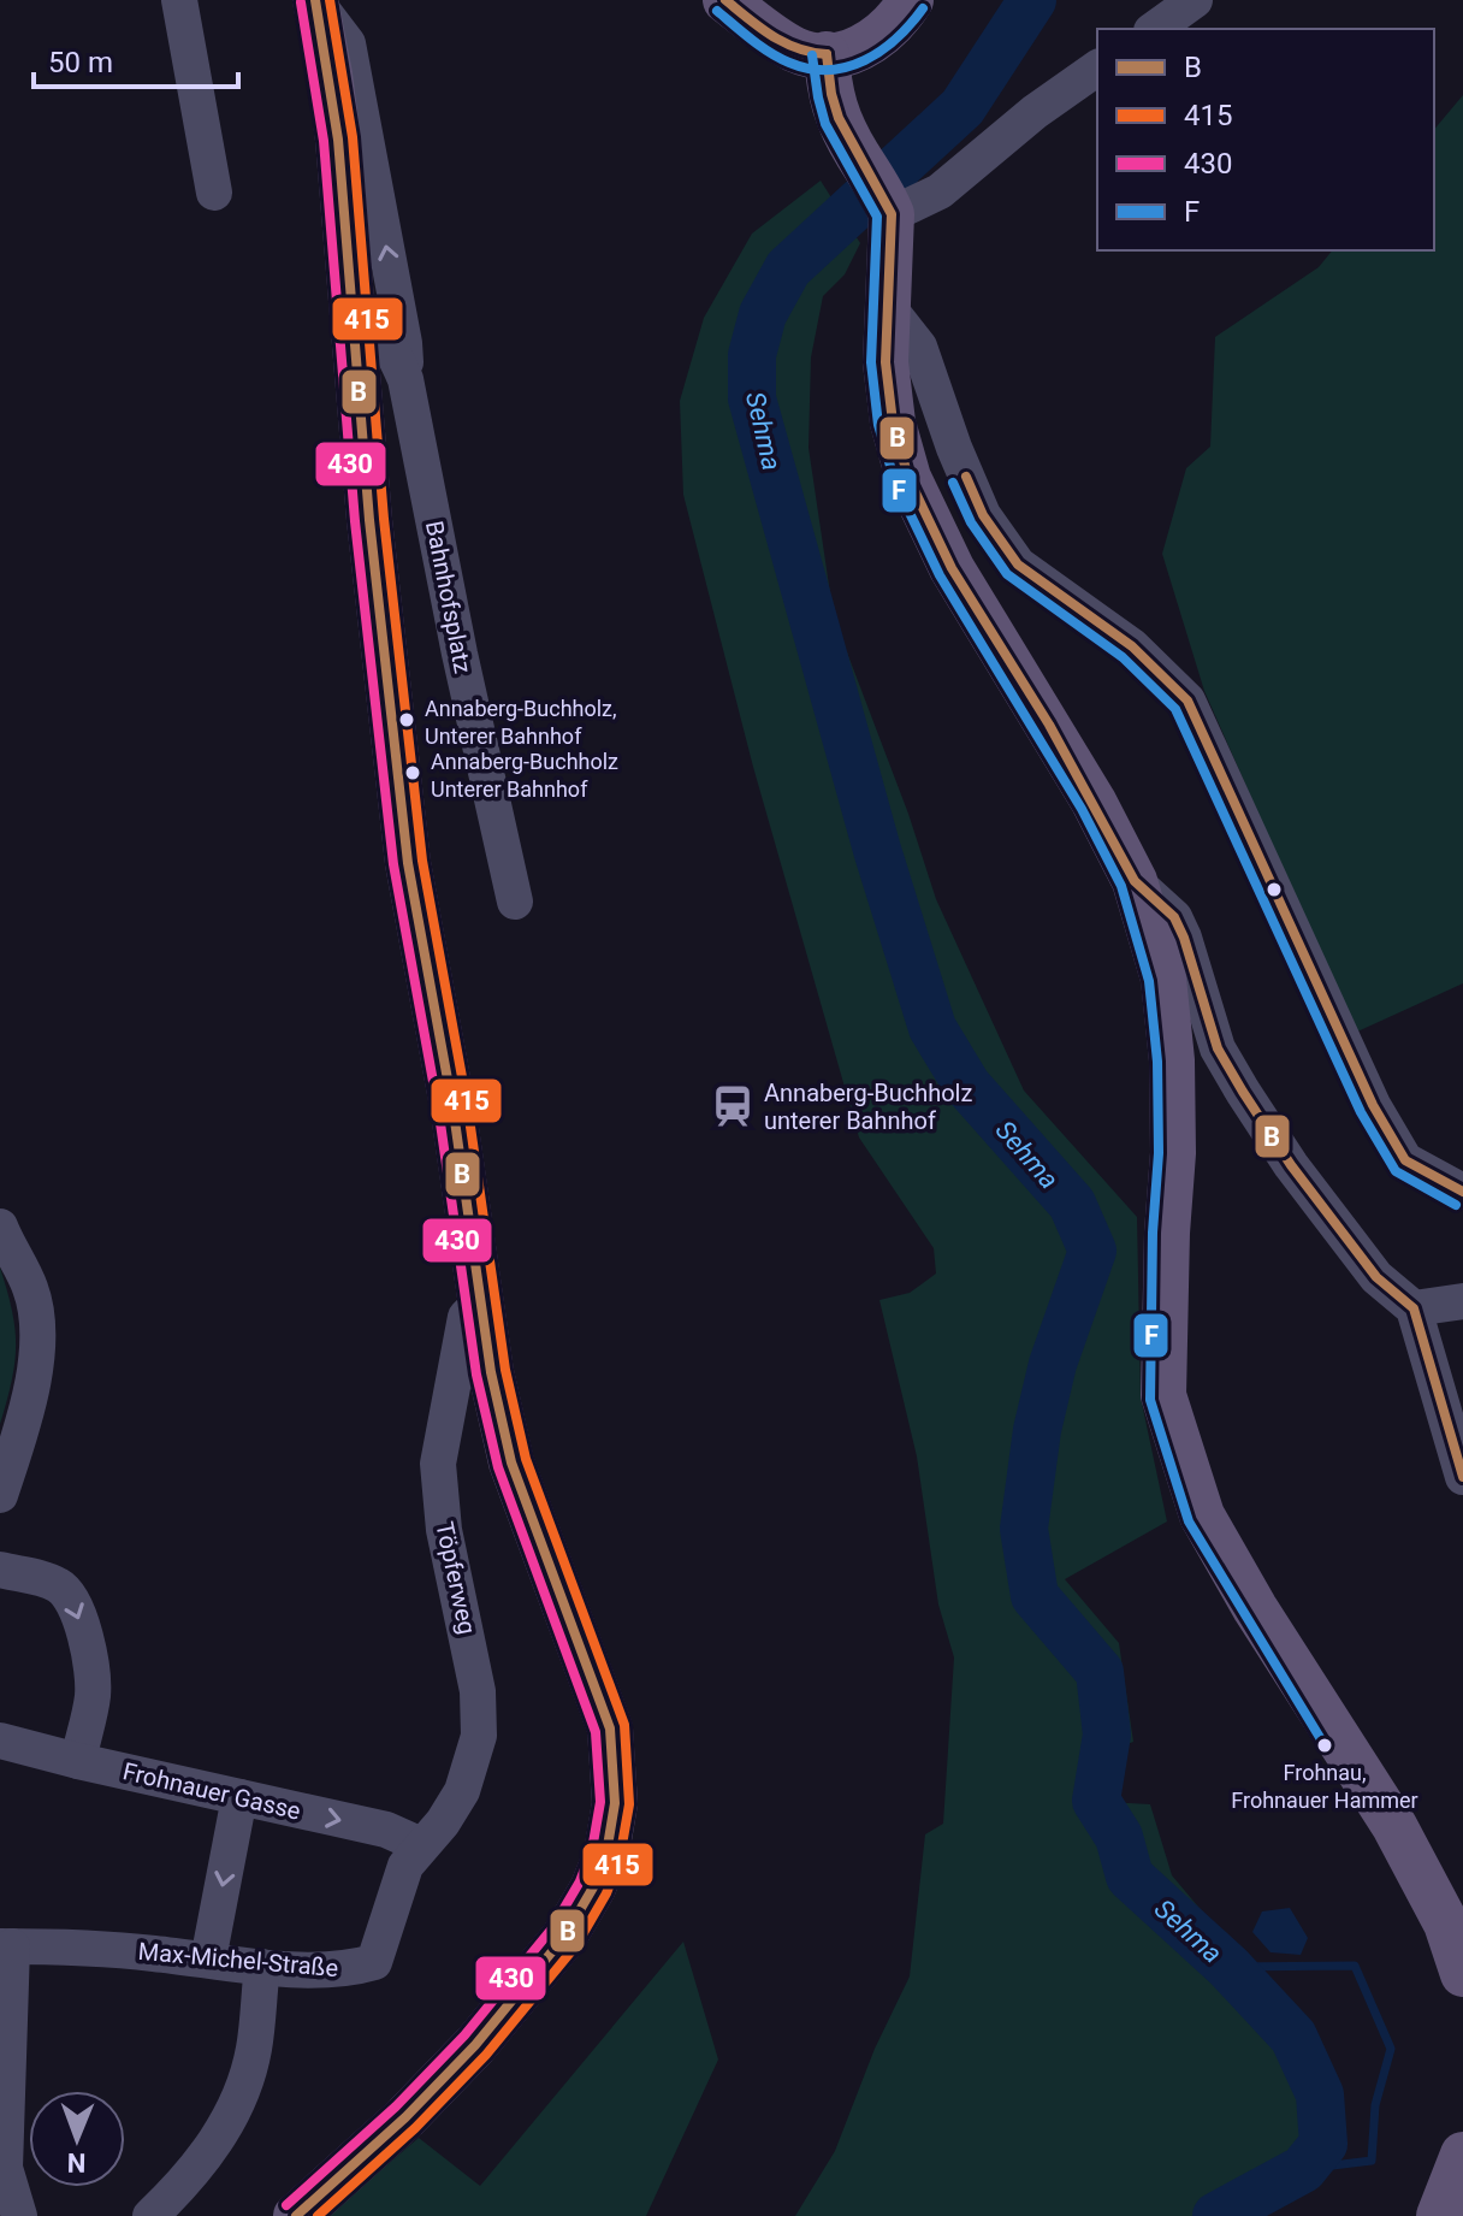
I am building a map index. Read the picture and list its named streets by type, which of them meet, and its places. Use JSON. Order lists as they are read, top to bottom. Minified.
{"streets":{"street":["Bahnhofsplatz","Töpferweg","Frohnauer Gasse","Max-Michel-Straße"]},"crossings":[["Töpferweg","Frohnauer Gasse"],["Töpferweg","Max-Michel-Straße"],["Frohnauer Gasse","Max-Michel-Straße"]],"one_way":["Frohnauer Gasse"],"water":["Sehma"],"places":{"other":["Annaberg-Buchholz, Unterer Bahnhof","Annaberg-Buchholz Unterer Bahnhof","Frohnau, Frohnauer Hammer"],"station":["Annaberg-Buchholz unterer Bahnhof"]},"lines":["transit line B","transit line 415","transit line 430","transit line F"],"legend":["B","415","430","F"],"scale_bar":"50 m","north":"bottom"}
